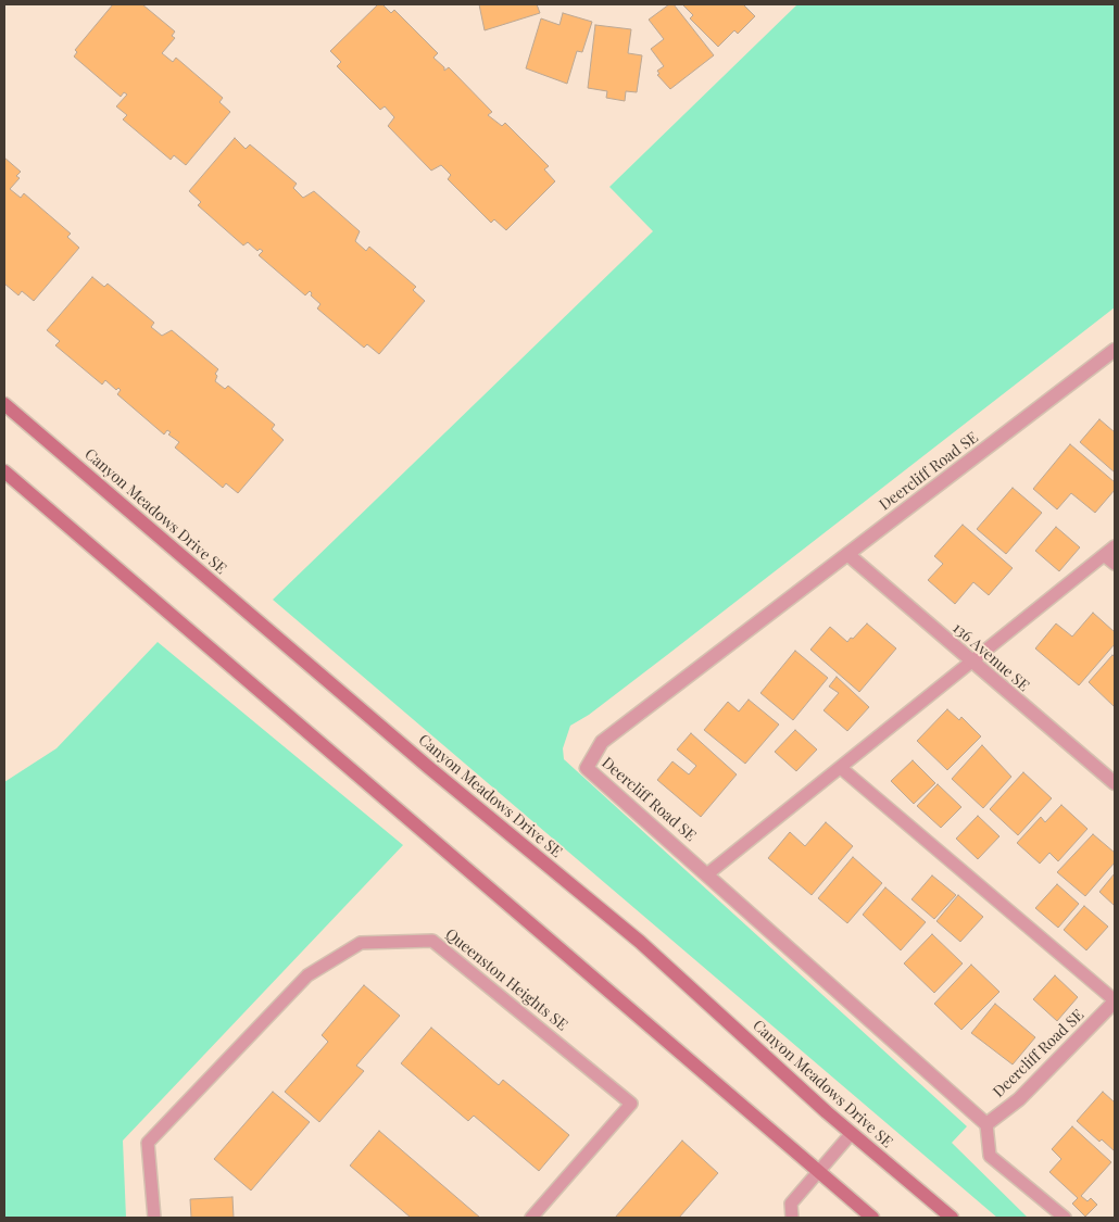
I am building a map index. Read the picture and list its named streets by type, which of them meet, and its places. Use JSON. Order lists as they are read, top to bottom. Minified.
{"streets":{"street":["Deercliff Road SE","Canyon Meadows Drive SE","136 Avenue SE"],"lane":["Queenston Heights SE"]},"crossings":[["Deercliff Road SE","136 Avenue SE"]]}
